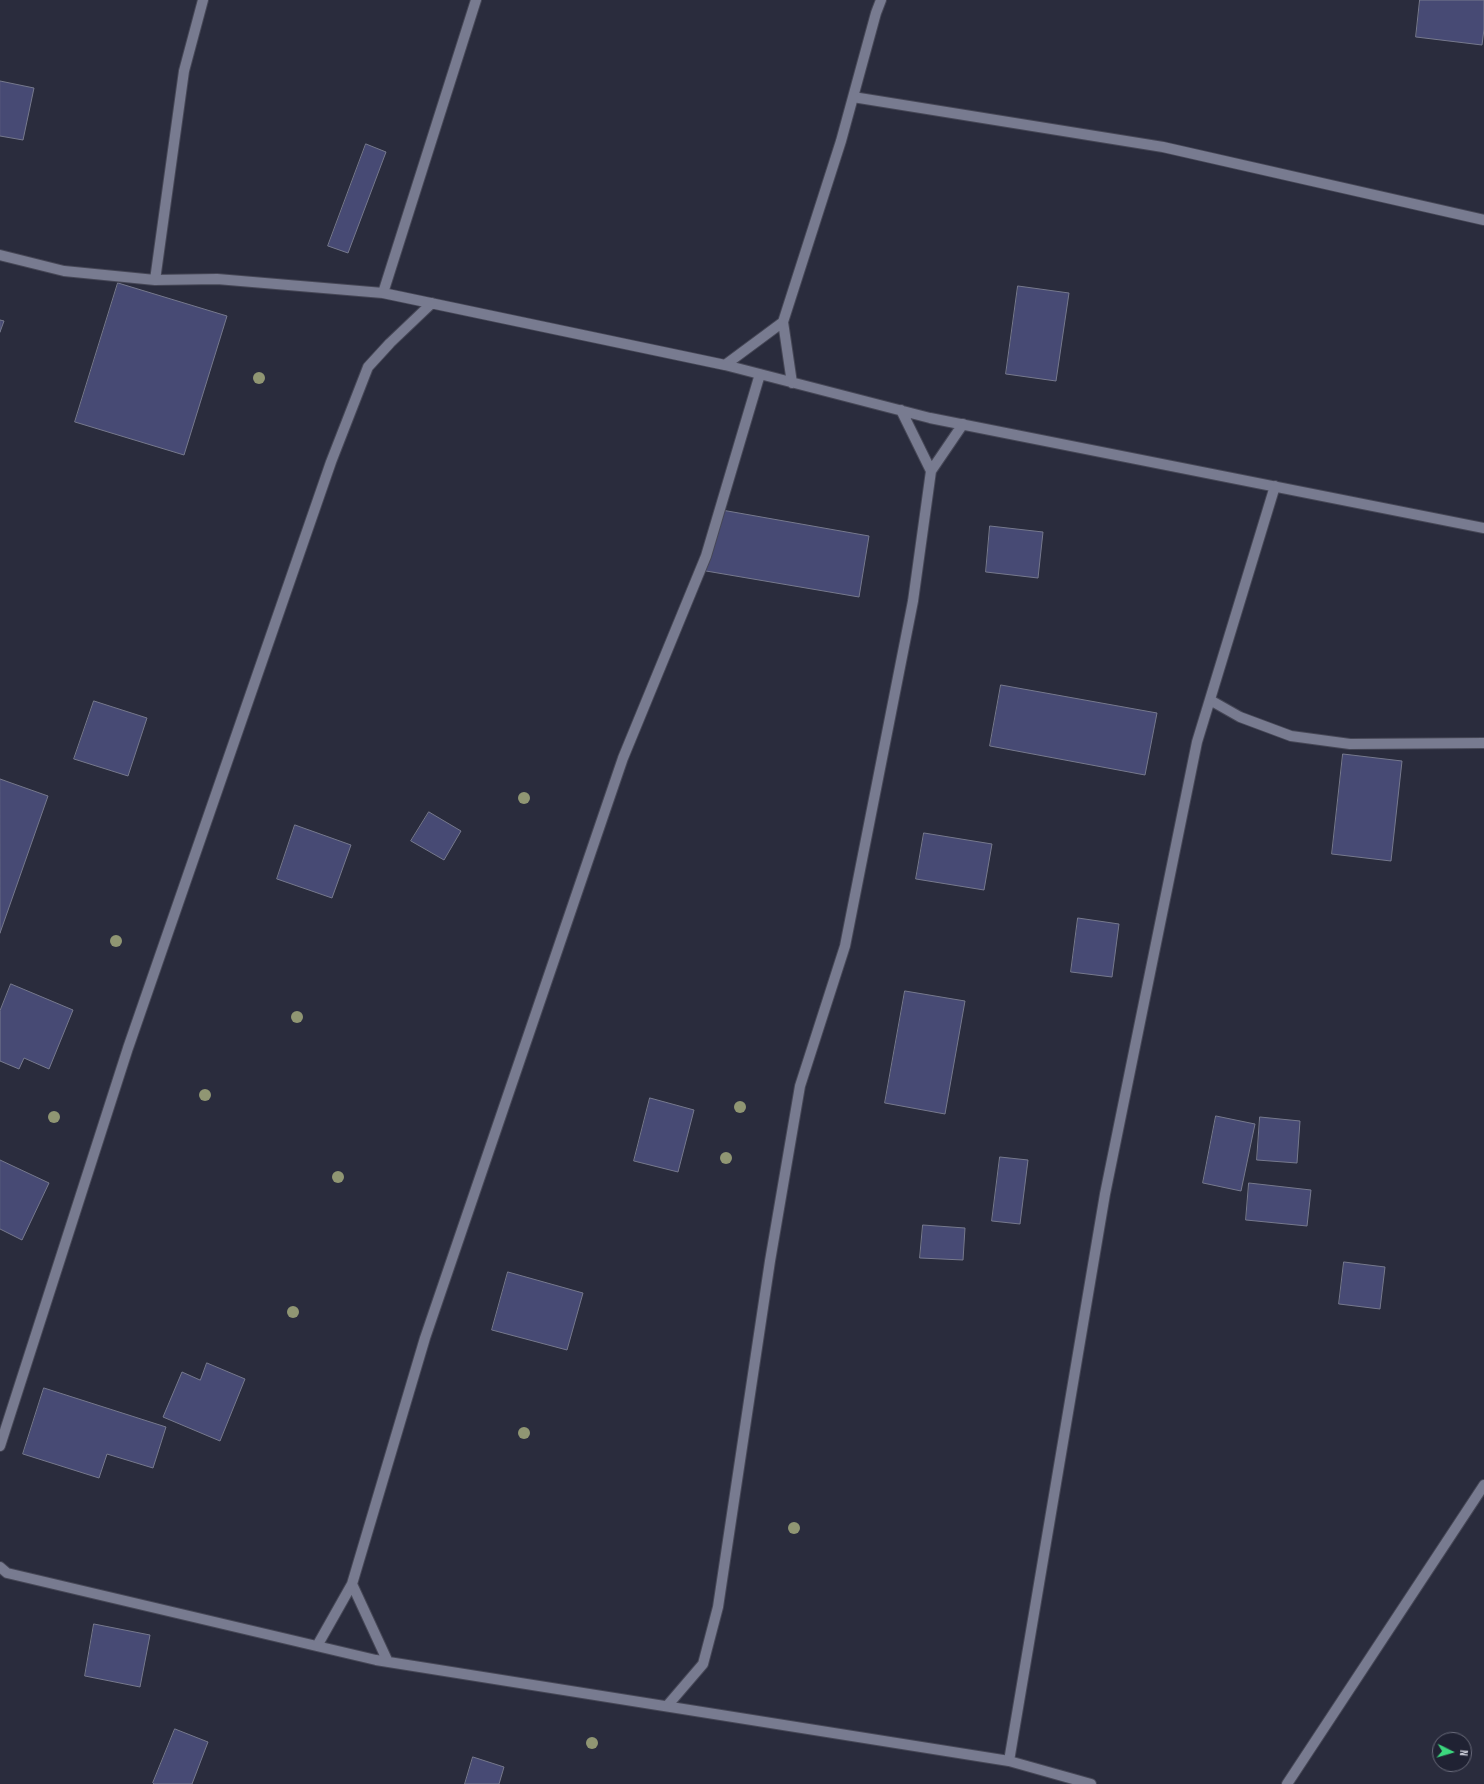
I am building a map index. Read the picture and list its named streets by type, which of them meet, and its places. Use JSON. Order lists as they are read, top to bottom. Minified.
{"north":"right"}
